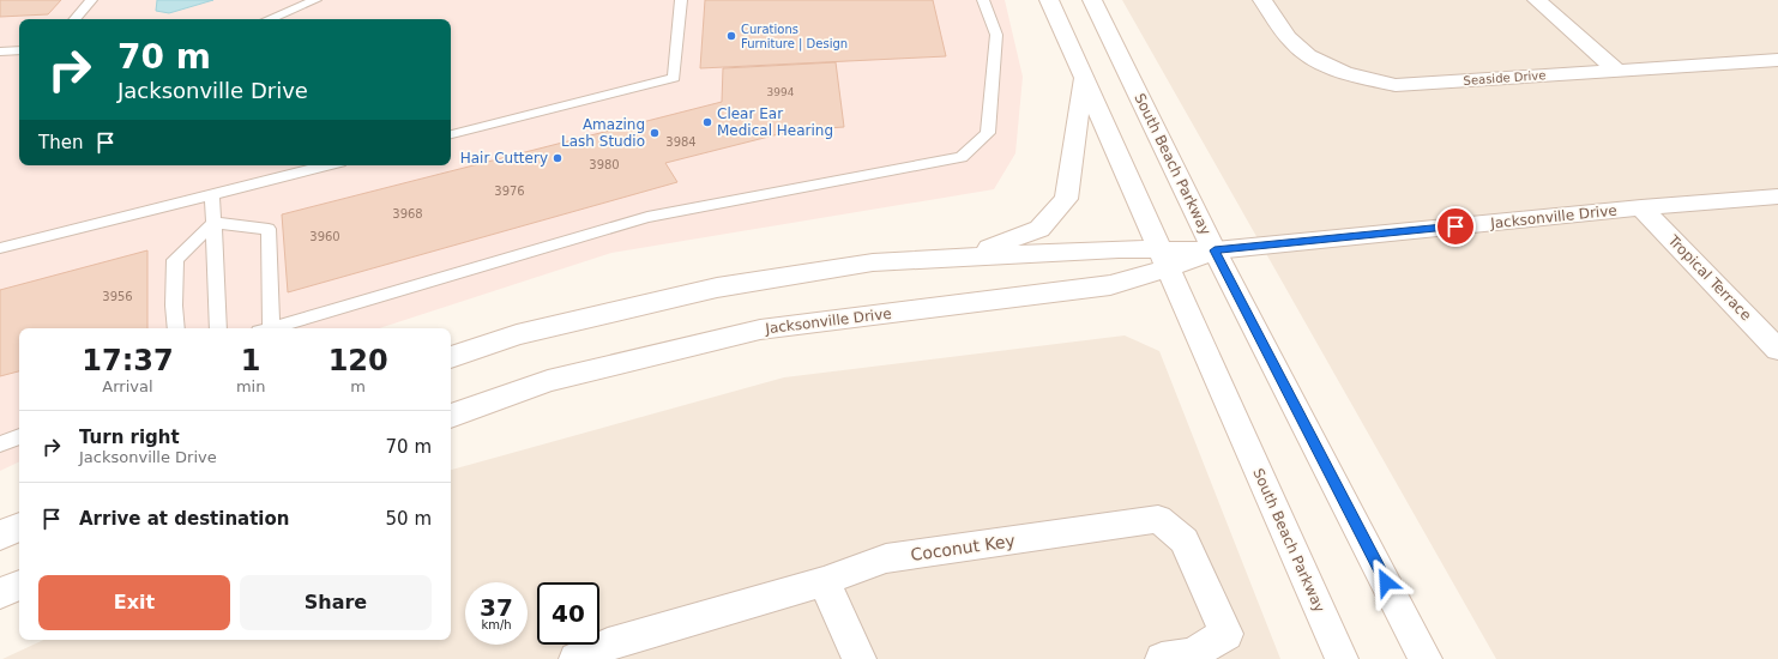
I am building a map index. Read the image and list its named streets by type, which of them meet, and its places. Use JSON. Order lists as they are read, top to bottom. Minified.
{"streets":{"street":["Seaside Drive","South Beach Parkway","Jacksonville Drive","Tropical Terrace","Coconut Key"]},"crossings":[["South Beach Parkway","Jacksonville Drive"],["Jacksonville Drive","Tropical Terrace"]],"places":["Curations Furniture | Design","Clear Ear Medical Hearing","Amazing Lash Studio","Hair Cuttery"],"house_numbers":["3994","3984","3980","3976","3968","3960","3956"],"page":{"turn":["70 m","Jacksonville Drive"],"then":"Then","eta":["17:37","Arrival","1","min","120","m"],"list":[{"name":"Turn right","note":"Jacksonville Drive","value":"70 m"},{"name":"Arrive at destination","value":"50 m"}],"buttons":["Exit","Share"],"speed":"37 km/h","limit":"40"}}
